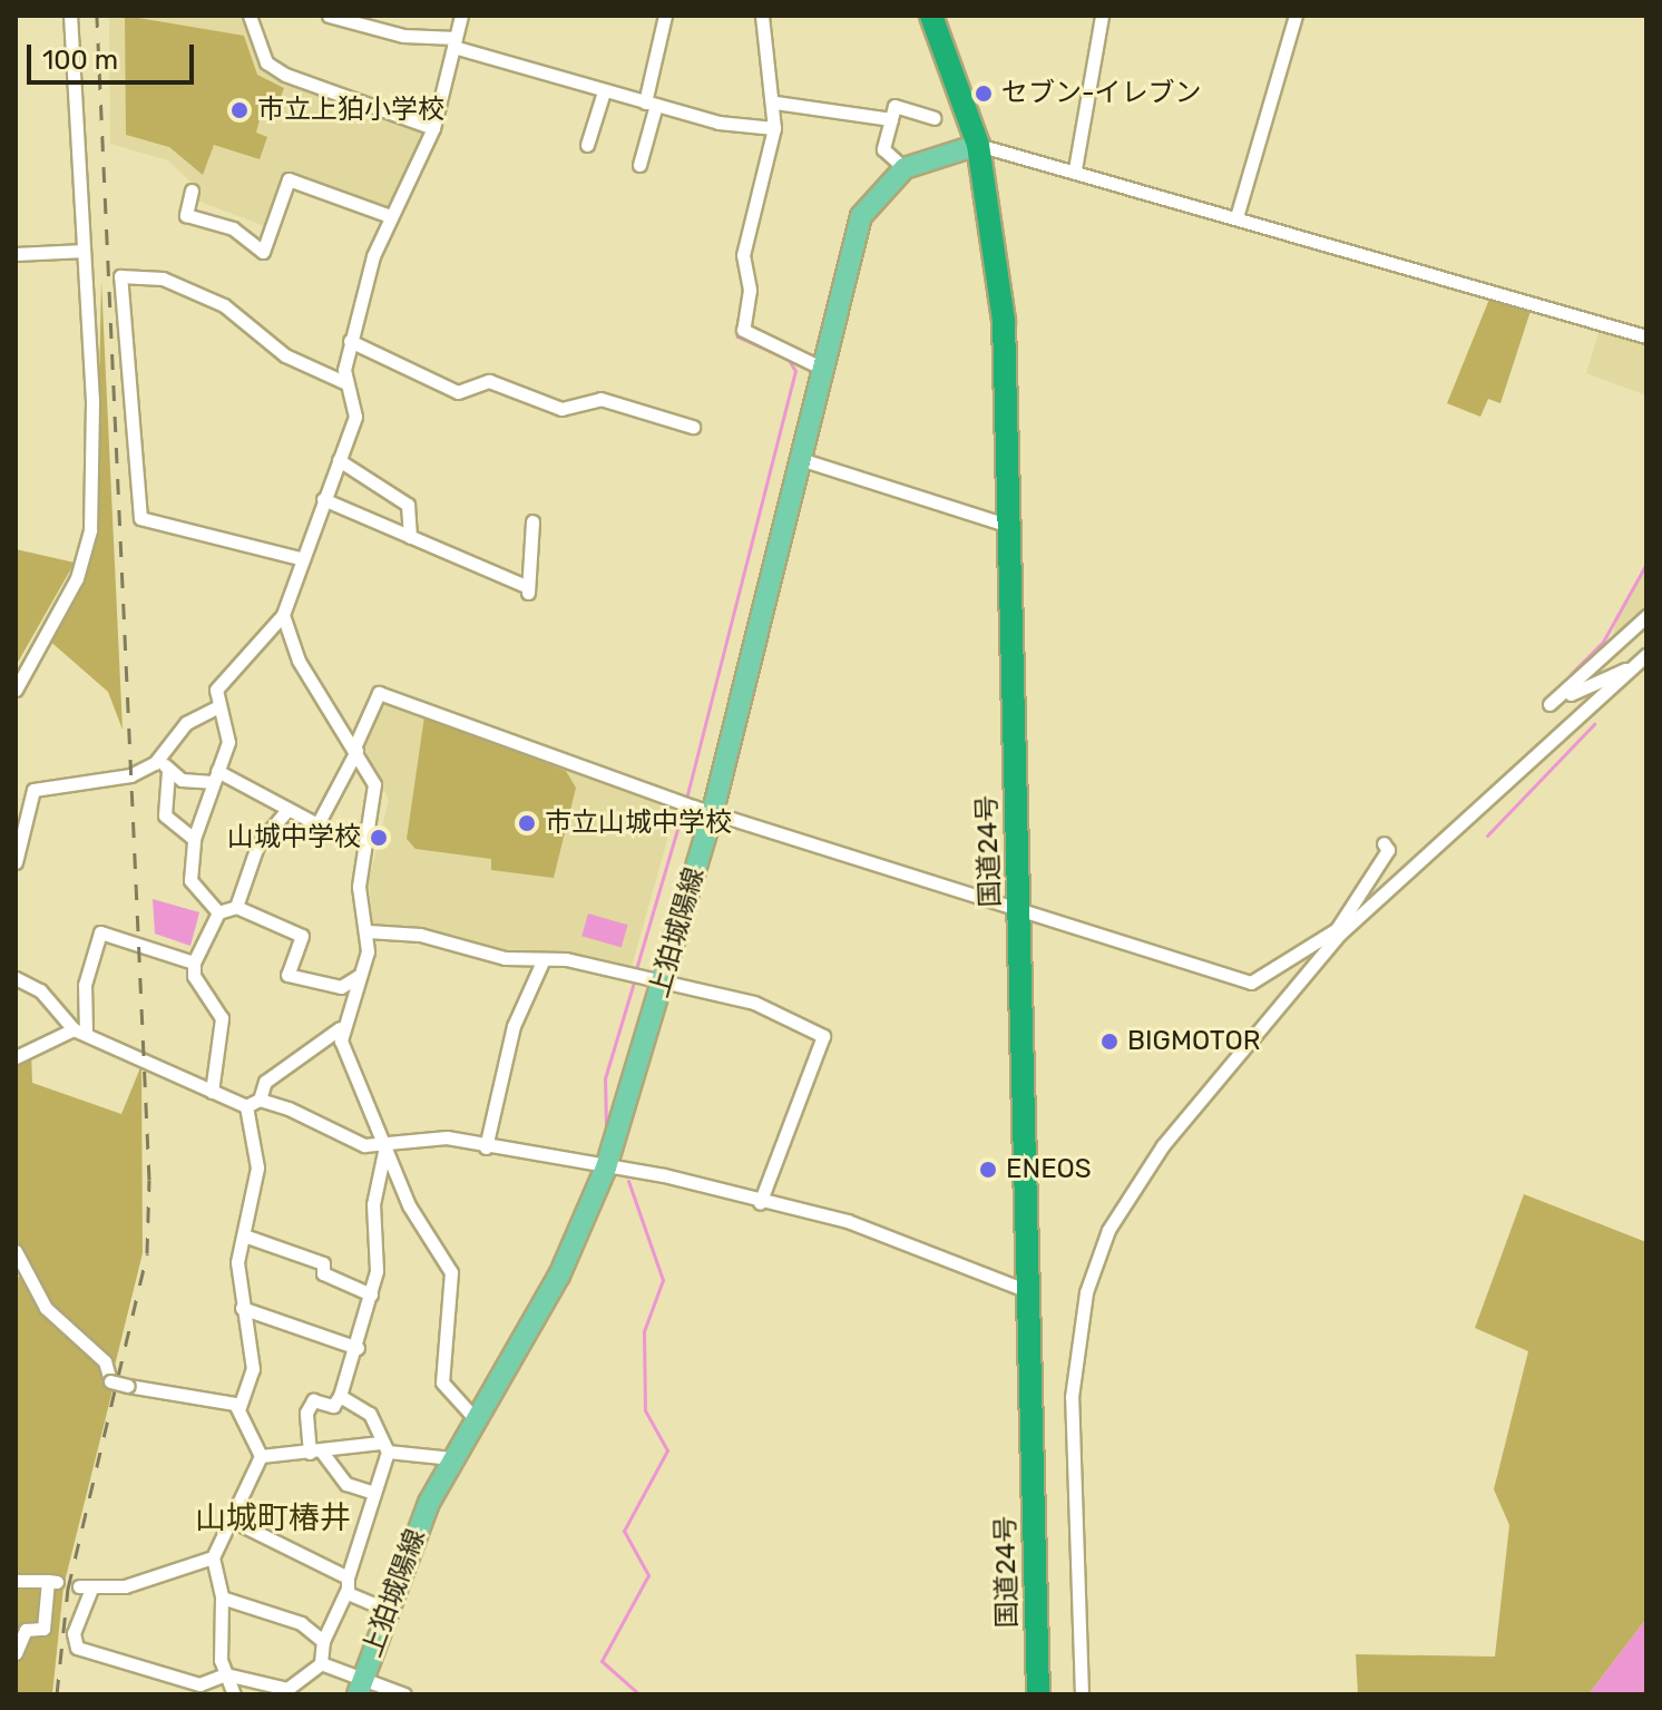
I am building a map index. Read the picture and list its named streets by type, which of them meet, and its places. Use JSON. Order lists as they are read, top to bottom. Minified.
{"streets":{"highway":["国道24号"],"main road":["上狛城陽線"]},"districts":["山城町椿井"],"places":["セブン-イレブン","市立上狛小学校","市立山城中学校","山城中学校","BIGMOTOR","ENEOS"],"scale_bar":"100 m"}
